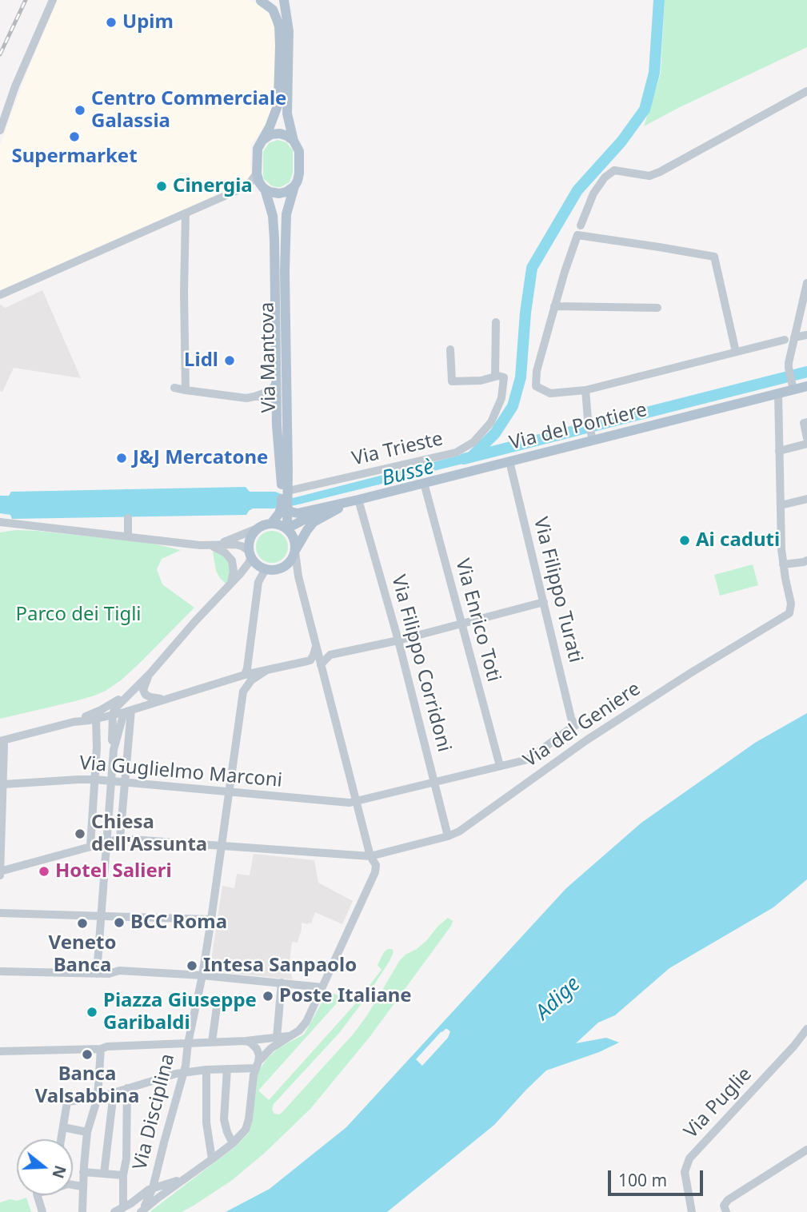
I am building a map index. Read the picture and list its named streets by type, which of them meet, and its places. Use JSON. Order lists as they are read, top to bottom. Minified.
{"streets":{"main road":["Via Mantova","Via del Pontiere"],"street":["Via Trieste","Via Filippo Turati","Via Enrico Toti","Via Filippo Corridoni","Via del Geniere","Via Guglielmo Marconi","Via Puglie","Via Disciplina"]},"crossings":[["Via Mantova","Via del Pontiere"],["Via Mantova","Via Trieste"],["Via del Pontiere","Via Filippo Turati"],["Via del Pontiere","Via Enrico Toti"],["Via del Pontiere","Via Filippo Corridoni"],["Via Filippo Turati","Via Guglielmo Marconi"],["Via Enrico Toti","Via Guglielmo Marconi"],["Via Filippo Corridoni","Via del Geniere"],["Via Filippo Corridoni","Via Guglielmo Marconi"],["Via del Geniere","Via Disciplina"],["Via Guglielmo Marconi","Via Disciplina"]],"water":["Bussè","Adige"],"parks":["Parco dei Tigli"],"places":["Upim","Centro Commerciale Galassia","Supermarket","Cinergia","Lidl","J&J Mercatone","Ai caduti","Chiesa dell'Assunta","Hotel Salieri","BCC Roma","Veneto Banca","Intesa Sanpaolo","Poste Italiane","Piazza Giuseppe Garibaldi","Banca Valsabbina"],"scale_bar":"100 m","north":"right"}
